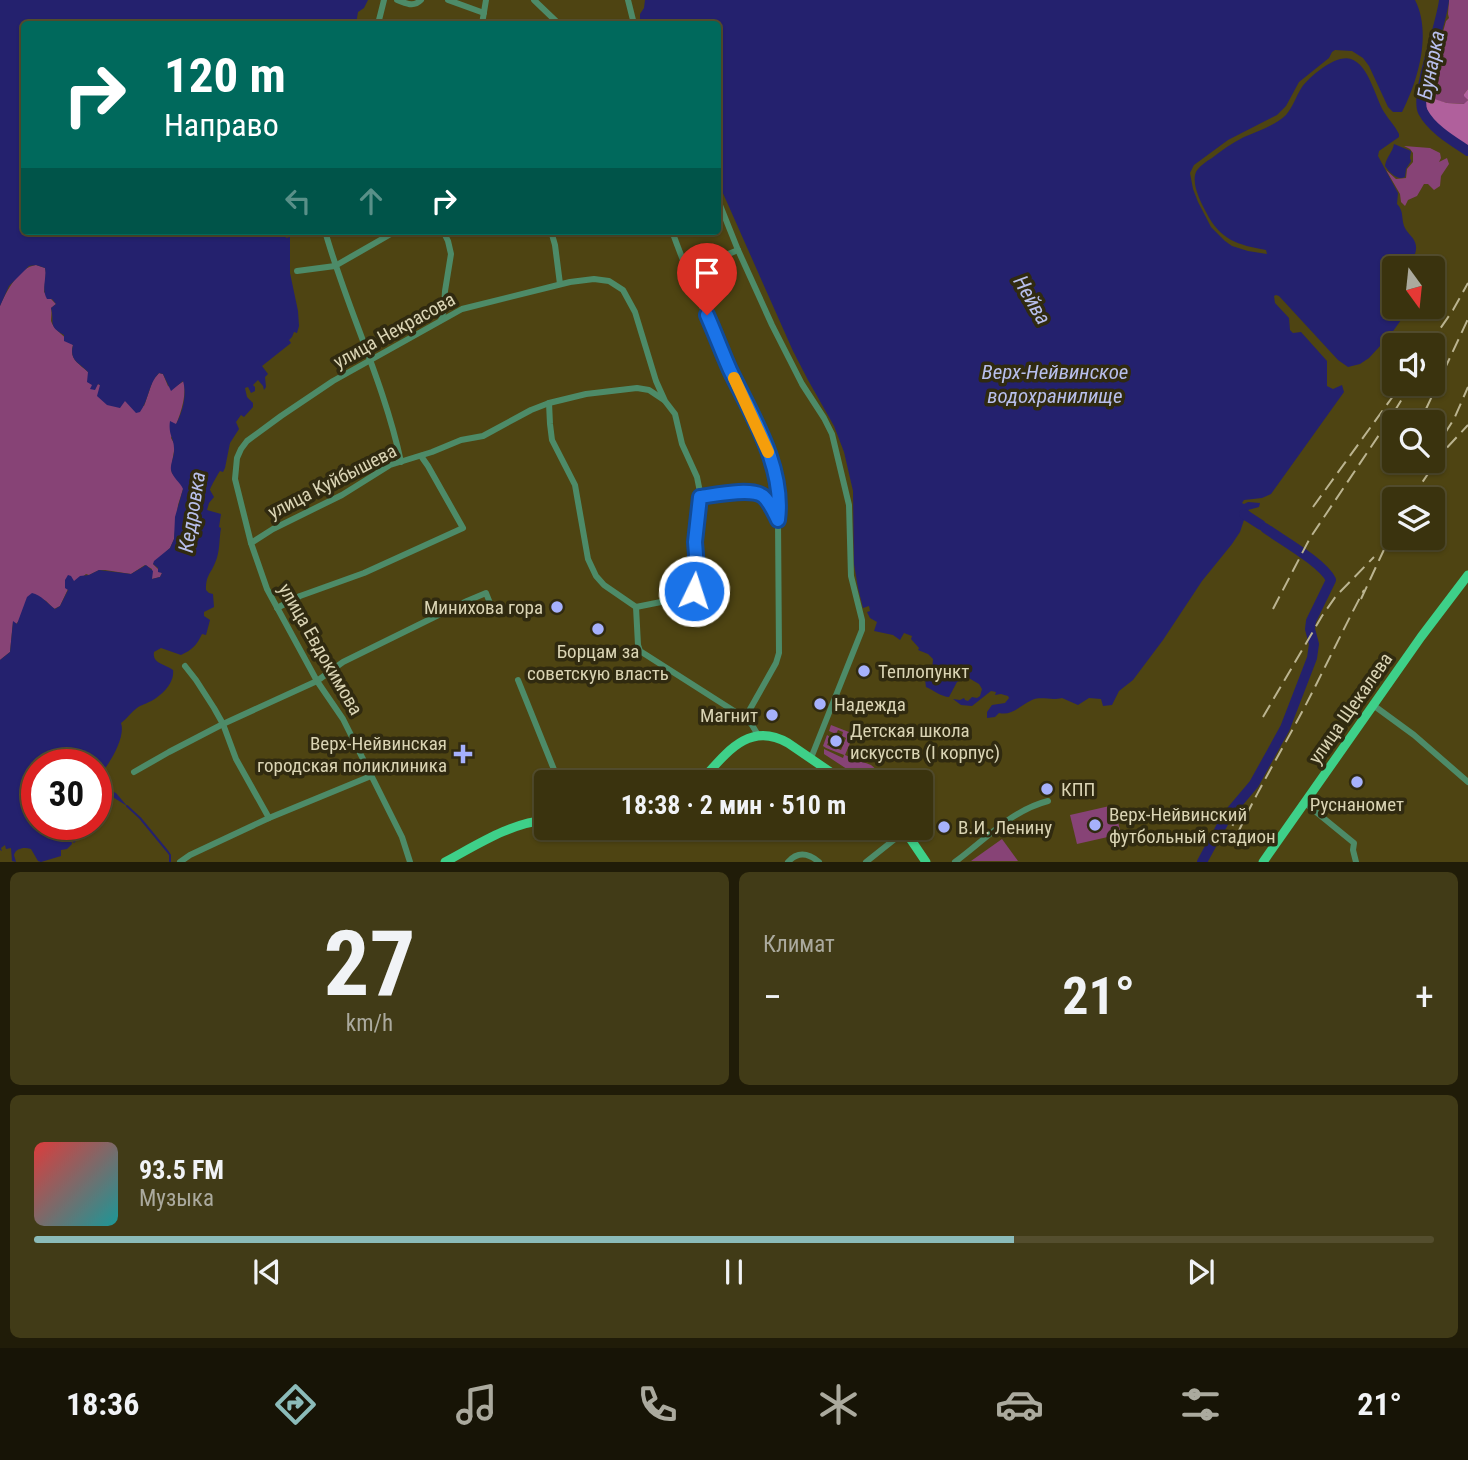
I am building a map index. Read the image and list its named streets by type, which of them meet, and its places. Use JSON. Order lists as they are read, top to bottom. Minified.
{"streets":{"main road":["улица Щекалева"],"street":["улица Некрасова","улица Куйбышева","улица Евдокимова"]},"crossings":[["улица Некрасова","улица Куйбышева"],["улица Некрасова","улица Евдокимова"],["улица Куйбышева","улица Евдокимова"]],"water":["Бунарка","Нейва","Верх-Нейвинское водохранилище","Кедровка"],"places":{"other":["Минихова гора","Борцам за советскую власть","Теплопункт","Надежда","Магнит","Детская школа искусств (I корпус)","Руснаномет","КПП","Верх-Нейвинский футбольный стадион","В.И. Ленину"],"health":["Верх-Нейвинская городская поликлиника"]},"north":"bottom","page":{"turn":["120 m","Направо"],"limit":"30","trip":"18:38 · 2 мин · 510 m","tile":[["27","km/h"],"Климат"],"heat":["−","21°","+"],"song":["93.5 FM","Музыка"],"tabs":["18:36","21°"]}}
